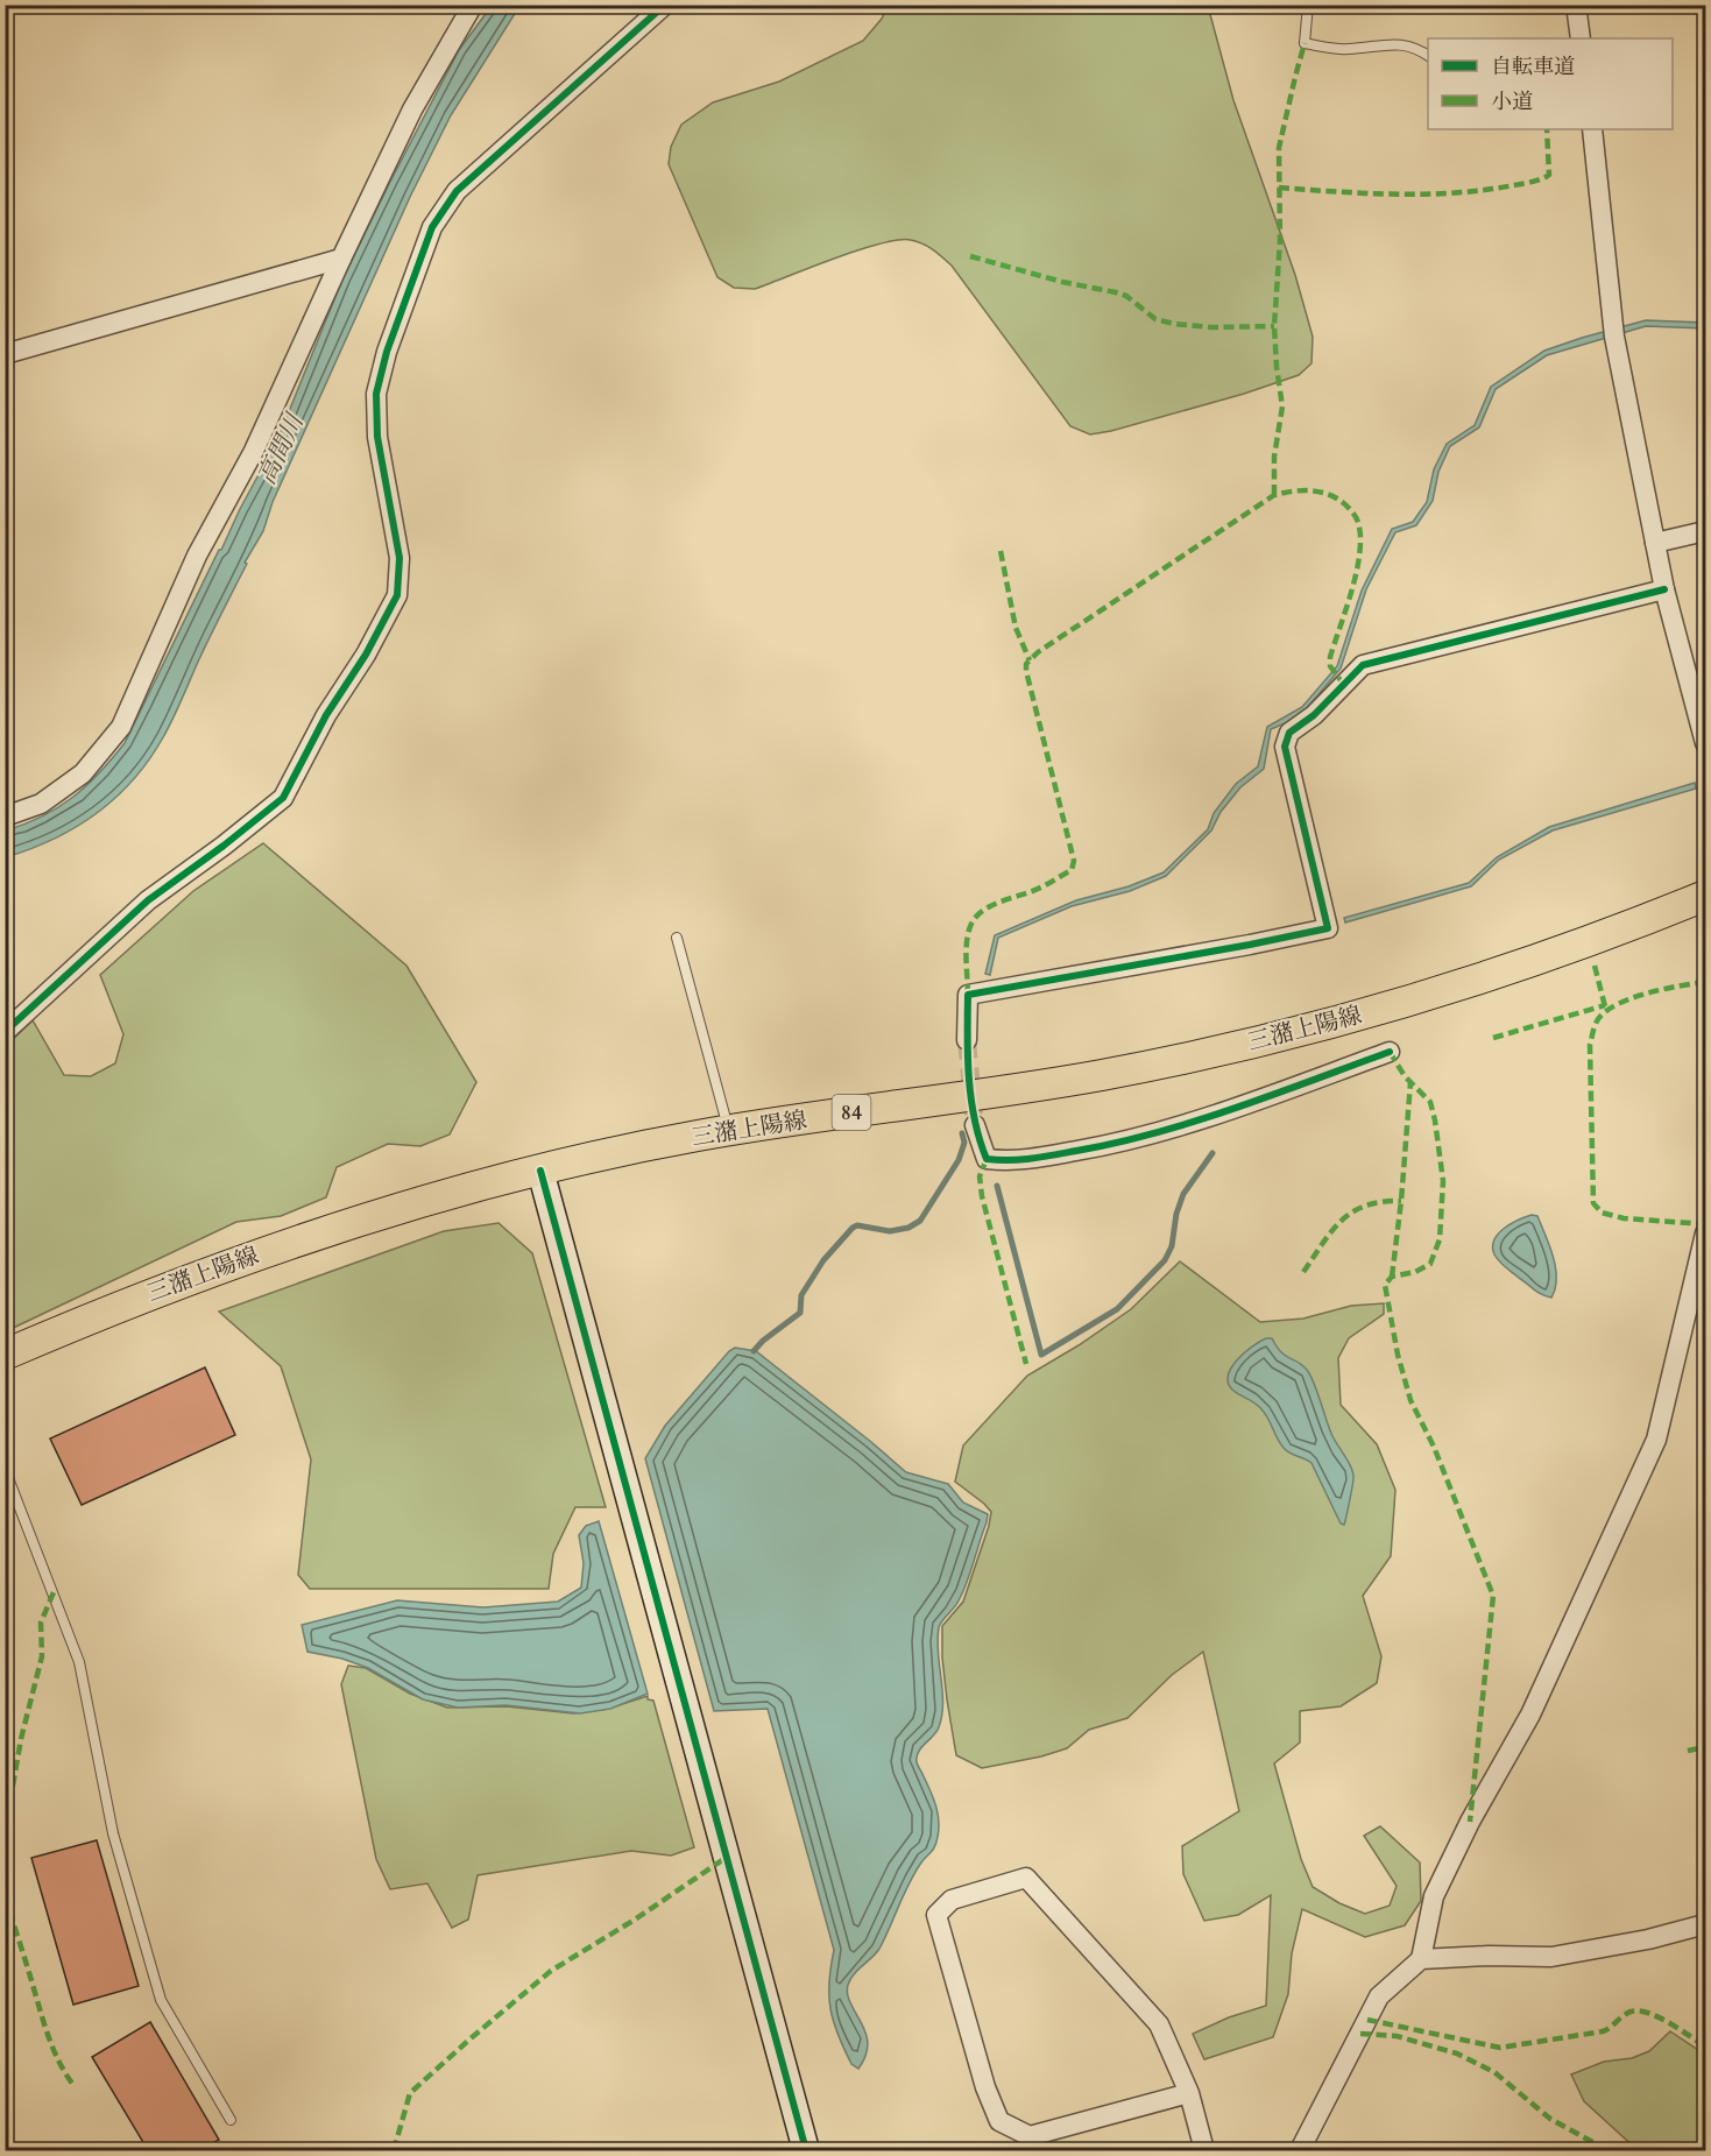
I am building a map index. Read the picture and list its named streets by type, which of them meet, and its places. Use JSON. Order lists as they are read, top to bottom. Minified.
{"streets":{"main road":["三潴上陽線","84"]},"water":["高間川"],"legend":["自転車道","小道"]}
